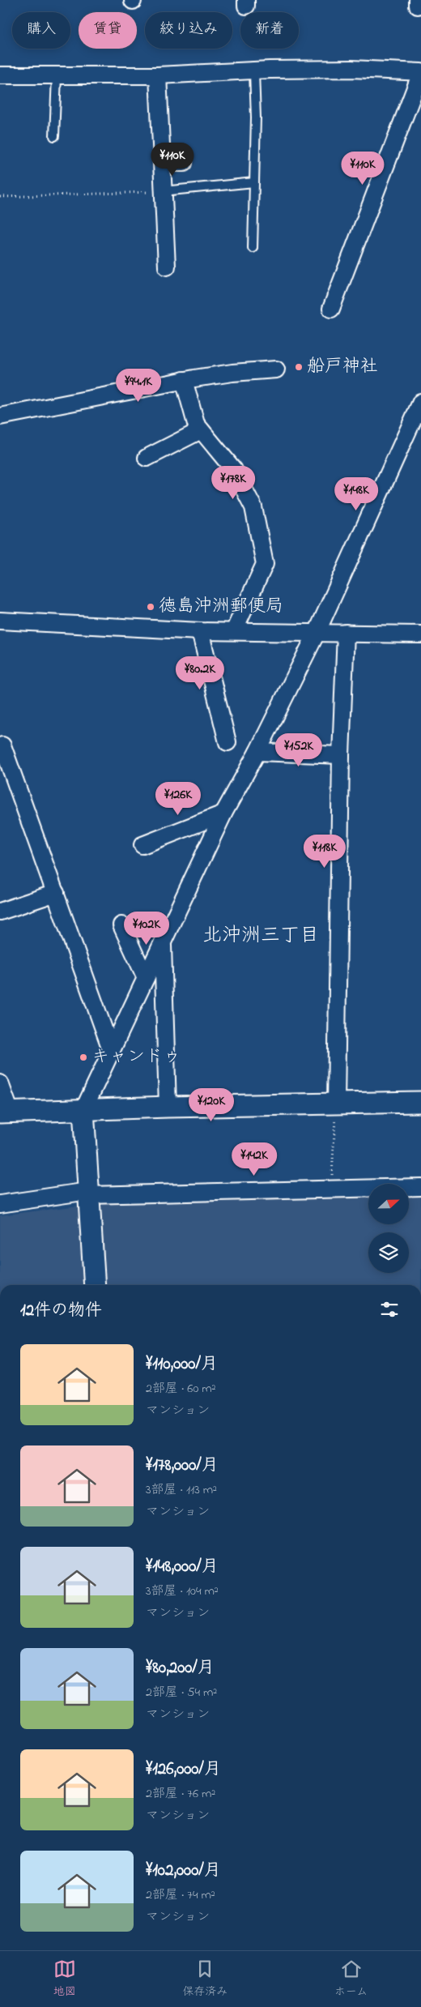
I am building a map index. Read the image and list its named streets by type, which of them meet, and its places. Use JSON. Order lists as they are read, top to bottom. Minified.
{"districts":["北沖洲三丁目"],"places":["船戸神社","徳島沖洲郵便局","キャンドゥ"],"north":"right","page":{"chip":["購入","賃貸","絞り込み","新着"],"price":["¥110K","¥110K","¥94.1K","¥178K","¥148K","¥80.2K","¥152K","¥126K","¥118K","¥102K","¥120K","¥142K"],"heading":"12件の物件","list":[{"name":"¥110,000/月","note":"2部屋 · 60 m² · マンション"},{"name":"¥178,000/月","note":"3部屋 · 113 m² · マンション"},{"name":"¥148,000/月","note":"3部屋 · 104 m² · マンション"},{"name":"¥80,200/月","note":"2部屋 · 54 m² · マンション"},{"name":"¥126,000/月","note":"2部屋 · 76 m² · マンション"},{"name":"¥102,000/月","note":"2部屋 · 74 m² · マンション"}],"tabs":["地図","保存済み","ホーム"]}}
